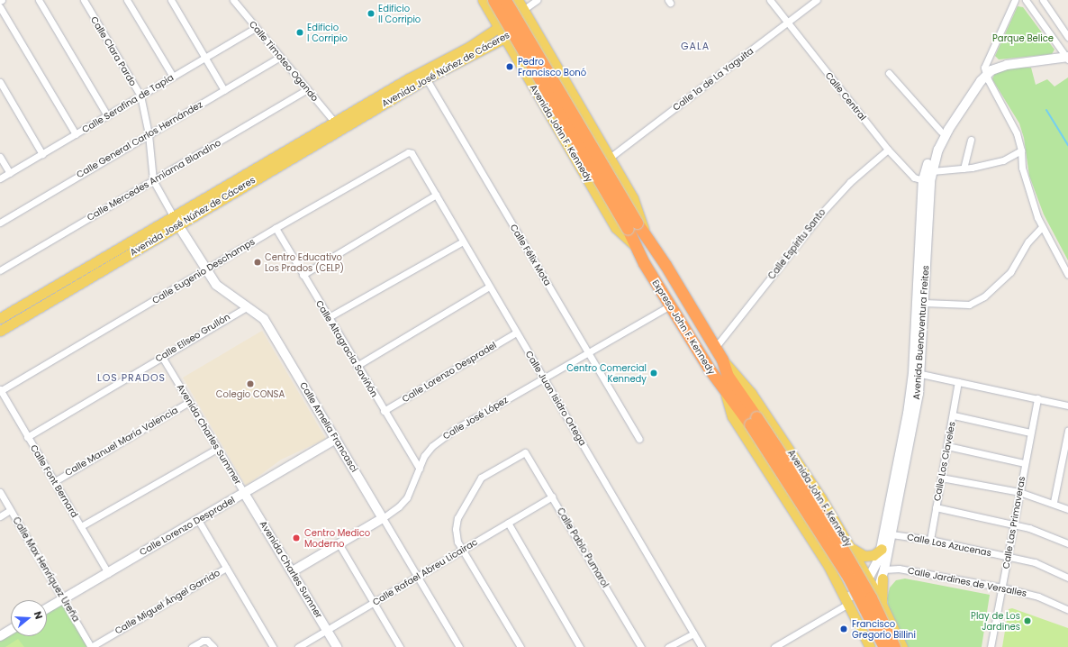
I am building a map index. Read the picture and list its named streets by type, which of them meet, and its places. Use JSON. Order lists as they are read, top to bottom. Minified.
{"streets":{"highway":["Expreso John F. Kennedy"],"main road":["Avenida José Núñez de Cáceres","Avenida John F. Kennedy","Avenida Buenaventura Freites","Calle Lorenzo Despradel","Calle José López","Calle Amelia Francasci","Avenida Charles Sumner"],"street":["Calle Clara Pardo","Calle Timoteo Ogando","Calle 1a de La Yaguita","Calle Central","Calle Serafina de Tapia","Calle General Carlos Hernández","Calle Mercedes Amiama Blandino","Calle Espíritu Santo","Calle Félix Mota","Calle Eugenio Deschamps","Calle Eliseo Grullón","Calle Altagracia Saviñón","Calle Juan Isidro Ortega","Avenida Charles Summer","Calle Manuel María Valencia","Calle Los Claveles","Calle Font Bernard","Calle Las Primaveras","Calle Los Azucenas","Calle Pablo Pumarol","Calle Max Henríquez Ureña","Calle Rafael Abreu Licairac","Calle Jardines de Versalles","Calle Miguel Ángel Garrido"]},"crossings":[["Calle Clara Pardo","Avenida José Núñez de Cáceres"],["Calle Clara Pardo","Calle Serafina de Tapia"],["Calle Clara Pardo","Calle General Carlos Hernández"],["Calle Clara Pardo","Calle Mercedes Amiama Blandino"],["Calle Clara Pardo","Calle Amelia Francasci"],["Calle Timoteo Ogando","Avenida José Núñez de Cáceres"],["Calle Timoteo Ogando","Calle Serafina de Tapia"],["Calle Timoteo Ogando","Calle General Carlos Hernández"],["Calle Timoteo Ogando","Calle Mercedes Amiama Blandino"],["Avenida José Núñez de Cáceres","Avenida John F. Kennedy"],["Avenida José Núñez de Cáceres","Calle Félix Mota"],["Avenida José Núñez de Cáceres","Calle Amelia Francasci"],["Calle 1a de La Yaguita","Calle Central"],["Calle Central","Calle Espíritu Santo"],["Calle Central","Avenida Buenaventura Freites"],["Avenida John F. Kennedy","Expreso John F. Kennedy"],["Avenida John F. Kennedy","Avenida Buenaventura Freites"],["Calle Espíritu Santo","Expreso John F. Kennedy"],["Calle Félix Mota","Calle José López"],["Calle Eugenio Deschamps","Calle Altagracia Saviñón"],["Calle Eugenio Deschamps","Calle Juan Isidro Ortega"],["Calle Eugenio Deschamps","Calle Amelia Francasci"],["Calle Eugenio Deschamps","Calle Font Bernard"],["Expreso John F. Kennedy","Calle José López"],["Avenida Buenaventura Freites","Calle Los Azucenas"],["Avenida Buenaventura Freites","Calle Jardines de Versalles"],["Calle Eliseo Grullón","Calle Amelia Francasci"],["Calle Eliseo Grullón","Avenida Charles Summer"],["Calle Eliseo Grullón","Calle Font Bernard"],["Calle Altagracia Saviñón","Calle Lorenzo Despradel"],["Calle Altagracia Saviñón","Calle José López"],["Calle Lorenzo Despradel","Calle Juan Isidro Ortega"],["Calle Lorenzo Despradel","Calle Amelia Francasci"],["Calle Lorenzo Despradel","Avenida Charles Summer"],["Calle Lorenzo Despradel","Calle Font Bernard"],["Calle Lorenzo Despradel","Calle Max Henríquez Ureña"],["Calle Lorenzo Despradel","Avenida Charles Sumner"],["Calle Juan Isidro Ortega","Calle José López"],["Calle José López","Calle Amelia Francasci"],["Calle José López","Avenida Charles Sumner"],["Calle Amelia Francasci","Calle Rafael Abreu Licairac"],["Avenida Charles Summer","Calle Manuel María Valencia"],["Avenida Charles Summer","Avenida Charles Sumner"],["Calle Manuel María Valencia","Calle Font Bernard"],["Calle Los Claveles","Calle Los Azucenas"],["Calle Las Primaveras","Calle Los Azucenas"],["Calle Las Primaveras","Calle Jardines de Versalles"],["Calle Pablo Pumarol","Calle Rafael Abreu Licairac"],["Calle Max Henríquez Ureña","Calle Miguel Ángel Garrido"],["Avenida Charles Sumner","Calle Rafael Abreu Licairac"]],"districts":["GALA","LOS PRADOS"],"parks":["Parque Belice"],"places":["Edificio II Corripio","Edificio I Corripio","Pedro Francisco Bonó","Centro Educativo Los Prados (CELP)","Centro Comercial Kennedy","Colegio CONSA","Centro Medico Moderno","Play de Los Jardines","Francisco Gregorio Billini"],"north":"right"}
